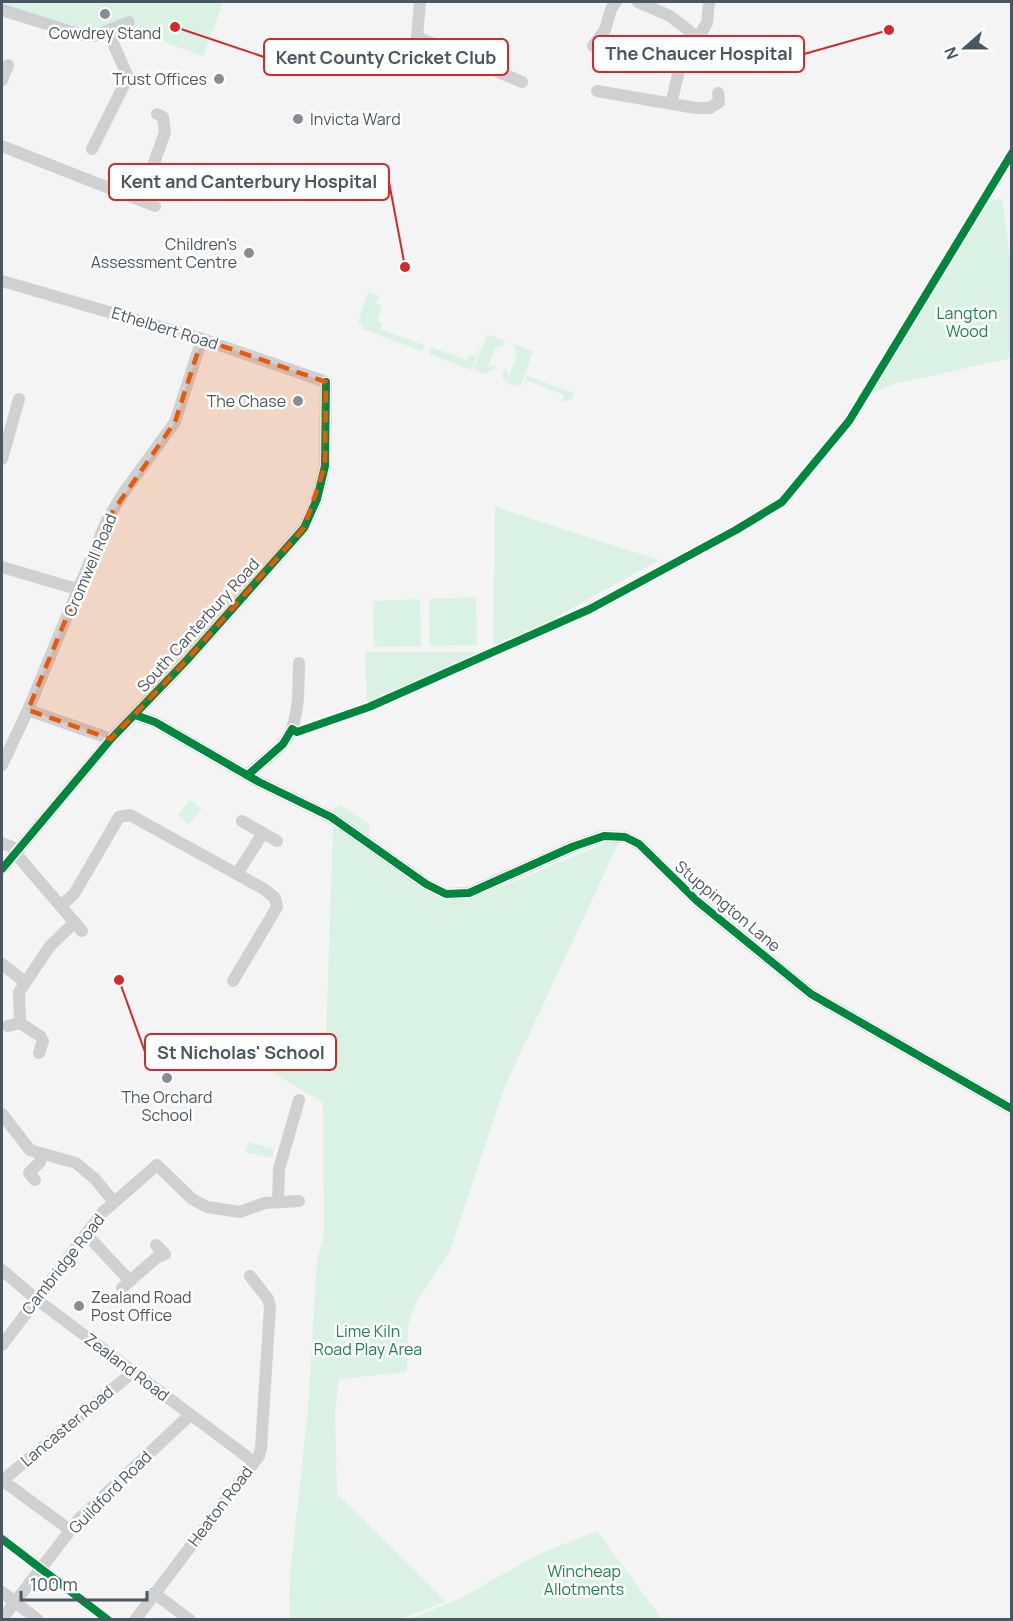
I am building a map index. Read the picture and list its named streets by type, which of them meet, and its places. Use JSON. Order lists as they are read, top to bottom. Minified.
{"streets":{"street":["Ethelbert Road","Cromwell Road","South Canterbury Road","Stuppington Lane","Cambridge Road","Zealand Road","Lancaster Road","Guildford Road","Heaton Road"]},"crossings":[["Ethelbert Road","Cromwell Road"],["Ethelbert Road","South Canterbury Road"],["South Canterbury Road","Stuppington Lane"],["Cambridge Road","Zealand Road"],["Zealand Road","Lancaster Road"],["Zealand Road","Guildford Road"],["Zealand Road","Heaton Road"]],"parks":["Langton Wood","Lime Kiln Road Play Area","Wincheap Allotments"],"places":["Cowdrey Stand","Kent County Cricket Club","The Chaucer Hospital","Trust Offices","Invicta Ward","Children's Assessment Centre","Kent and Canterbury Hospital","The Chase","St Nicholas' School","The Orchard School","Zealand Road Post Office"],"scale_bar":"100 m","north":"left"}
